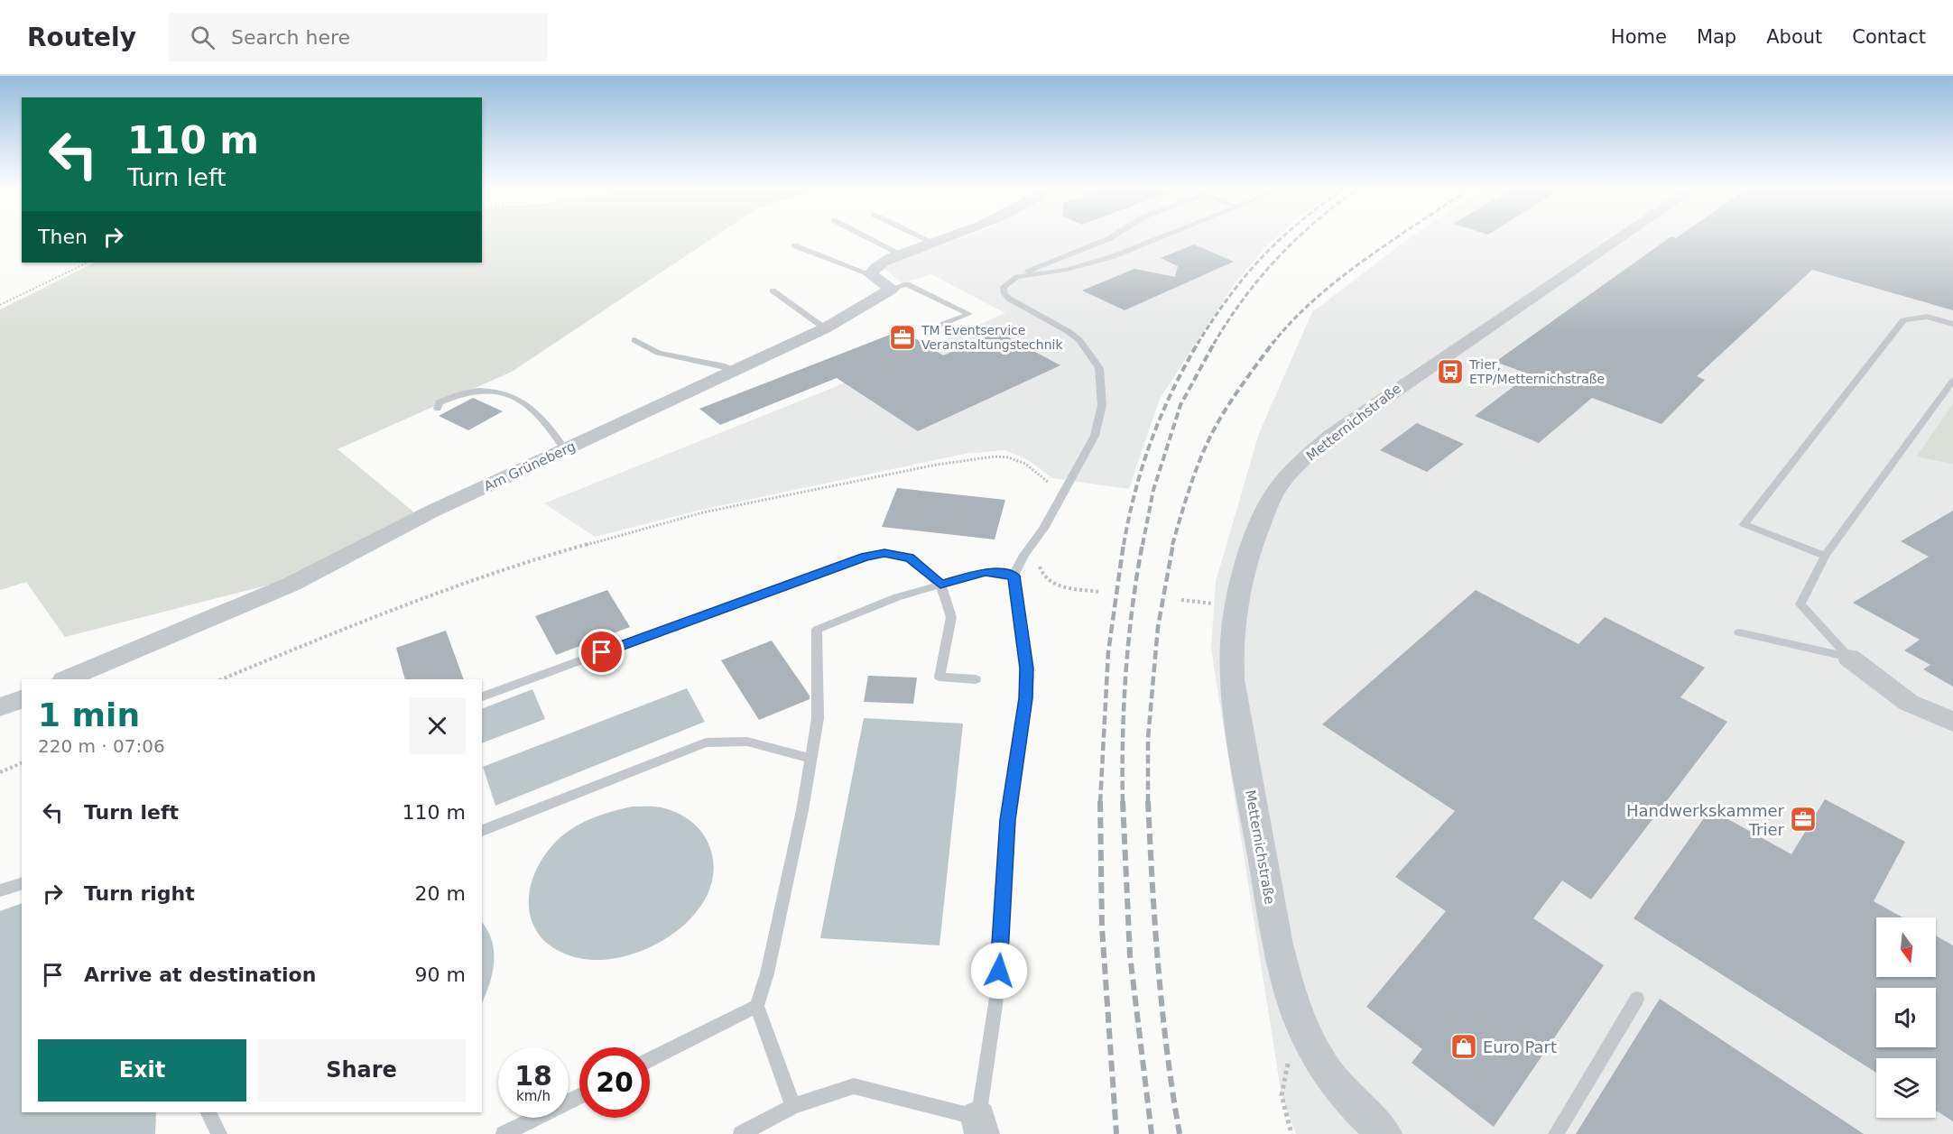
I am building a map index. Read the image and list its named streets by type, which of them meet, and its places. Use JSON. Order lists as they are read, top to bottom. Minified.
{"streets":{"street":["Metternichstraße","Am Grüneberg"]},"places":{"office":["TM Eventservice Veranstaltungstechnik","Handwerkskammer Trier"],"bus stop":["Trier, ETP/Metternichstraße"],"shop":["Euro Part"]},"north":"bottom","page":{"header":"Routely","search":"Search here","nav":["Home","Map","About","Contact"],"turn":["110 m","Turn left"],"then":"Then","heading":["1 min","220 m · 07:06"],"list":[{"name":"Turn left","value":"110 m"},{"name":"Turn right","value":"20 m"},{"name":"Arrive at destination","value":"90 m"}],"buttons":["Exit","Share"],"speed":"18 km/h","limit":"20"}}
